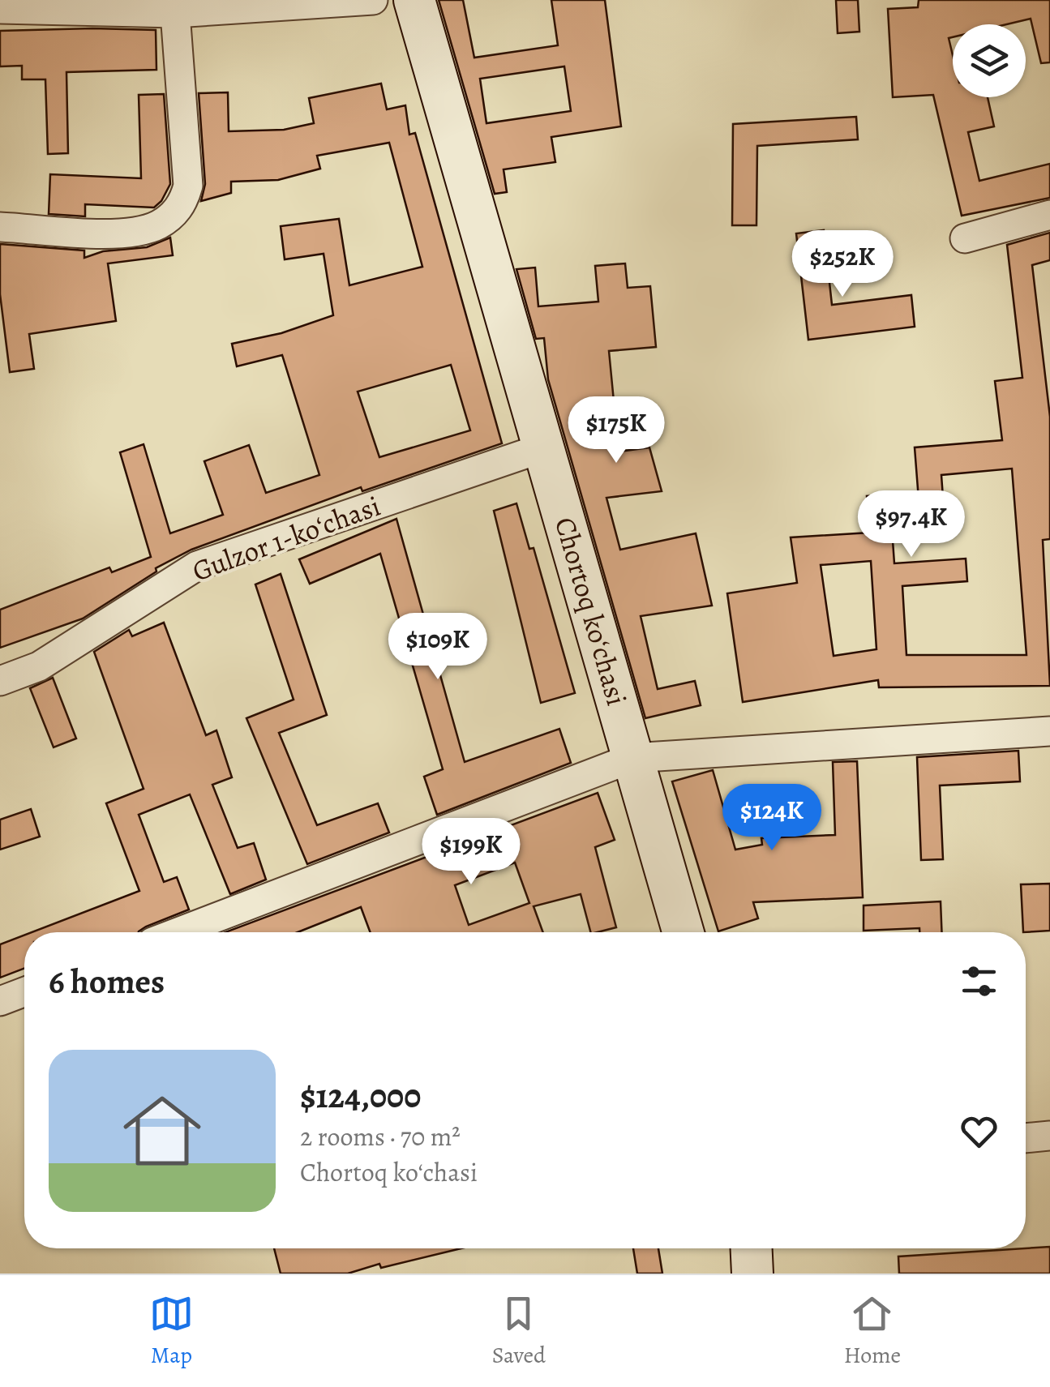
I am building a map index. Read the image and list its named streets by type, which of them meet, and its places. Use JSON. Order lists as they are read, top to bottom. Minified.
{"streets":{"main road":["Chortoq koʻchasi"],"street":["Gulzor 1-koʻchasi"]},"crossings":[["Gulzor 1-koʻchasi","Chortoq koʻchasi"]],"page":{"price":["$252K","$175K","$97.4K","$109K","$124K","$199K"],"heading":"6 homes","list":[{"name":"$124,000","note":"2 rooms · 70 m² · Chortoq koʻchasi"}],"tabs":["Map","Saved","Home"]}}
